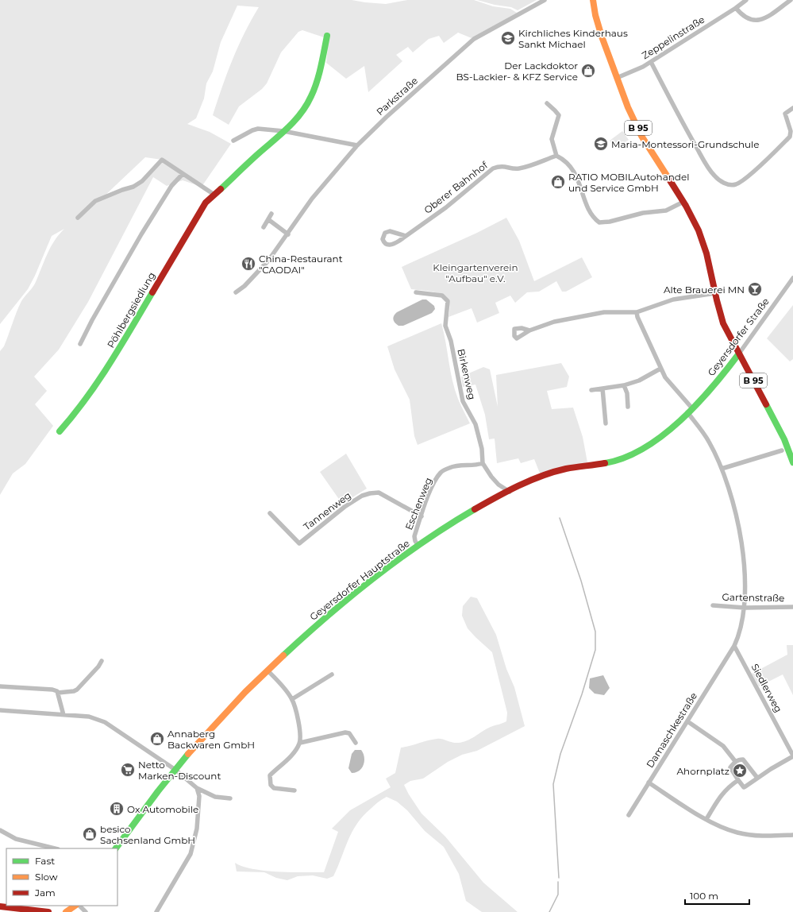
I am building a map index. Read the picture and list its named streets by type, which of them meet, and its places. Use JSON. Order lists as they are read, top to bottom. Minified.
{"streets":{"main road":["B 95","Pöhlbergsiedlung","Geyersdorfer Straße","Geyersdorfer Hauptstraße"],"street":["Zeppelinstraße","Parkstraße","Oberer Bahnhof","Birkenweg","Eschenweg","Tannenweg","Gartenstraße","Siedlerweg","Damaschkestraße"]},"crossings":[["Zeppelinstraße","B 95"],["B 95","Geyersdorfer Straße"],["Geyersdorfer Straße","Geyersdorfer Hauptstraße"],["Geyersdorfer Straße","Damaschkestraße"],["Birkenweg","Eschenweg"],["Birkenweg","Geyersdorfer Hauptstraße"],["Eschenweg","Tannenweg"],["Eschenweg","Geyersdorfer Hauptstraße"],["Gartenstraße","Damaschkestraße"],["Siedlerweg","Damaschkestraße"]],"parks":["Kleingartenverein \"Aufbau\" e.V."],"places":{"school or university":["Kirchliches Kinderhaus Sankt Michael","Maria-Montessori-Grundschule"],"shop":["Der Lackdoktor BS-Lackier- & KFZ Service","RATIO MOBILAutohandel und Service GmbH","Annaberg Backwaren GmbH","besico Sachsenland GmbH"],"restaurant":["China-Restaurant \"CAODAI\""],"bar":["Alte Brauerei MN"],"supermarket":["Netto Marken-Discount"],"place":["Ahornplatz"],"building":["Ox Automobile"]},"legend":["Fast","Slow","Jam"],"scale_bar":"100 m"}
